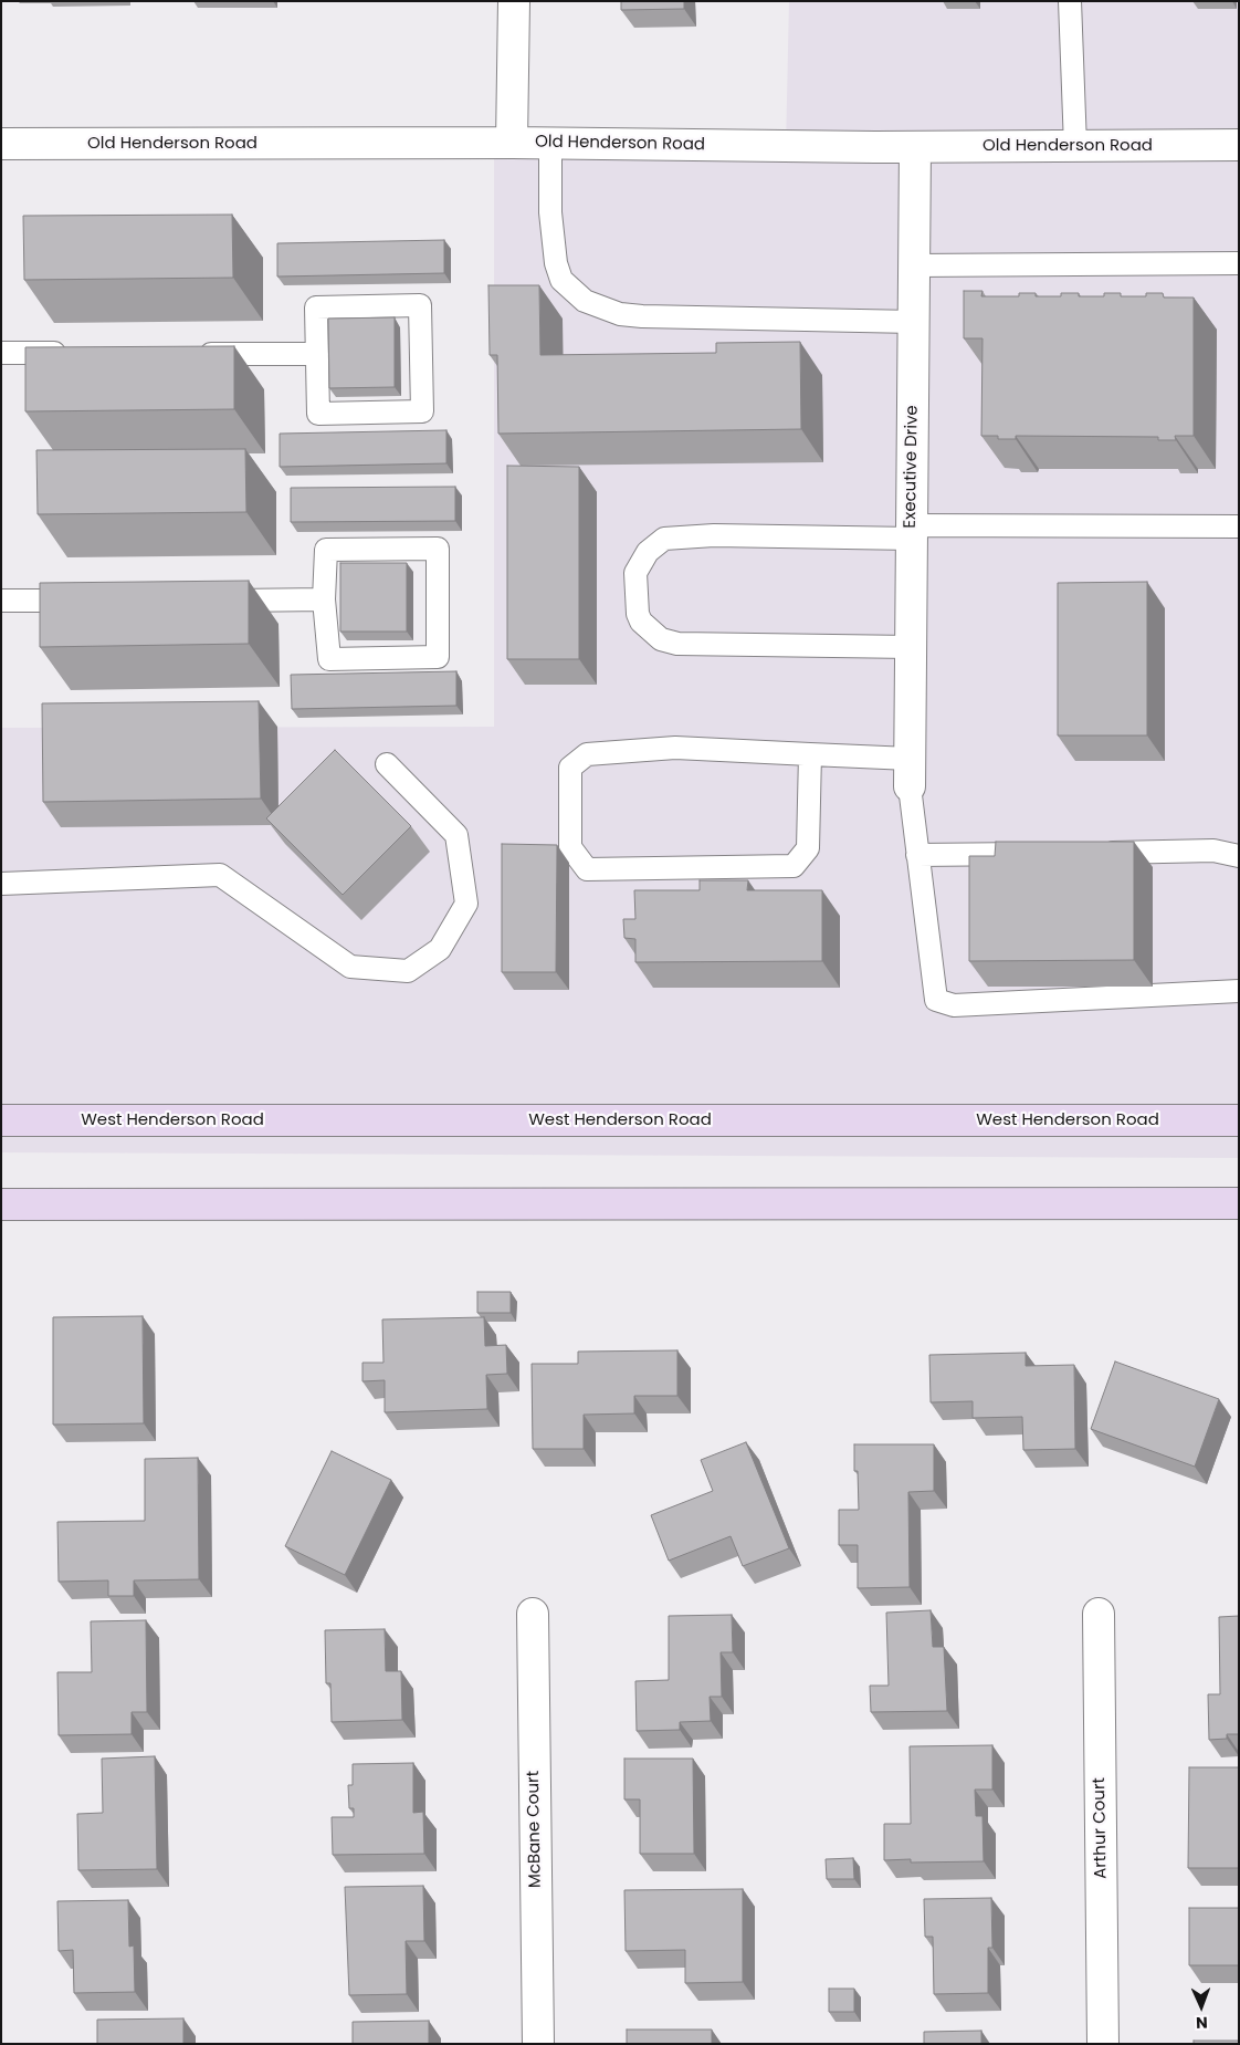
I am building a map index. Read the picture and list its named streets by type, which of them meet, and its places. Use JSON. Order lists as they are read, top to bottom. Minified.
{"streets":{"main road":["West Henderson Road"],"street":["Old Henderson Road","Executive Drive","Arthur Court","McBane Court"]},"crossings":[["Old Henderson Road","Executive Drive"]],"north":"bottom"}
